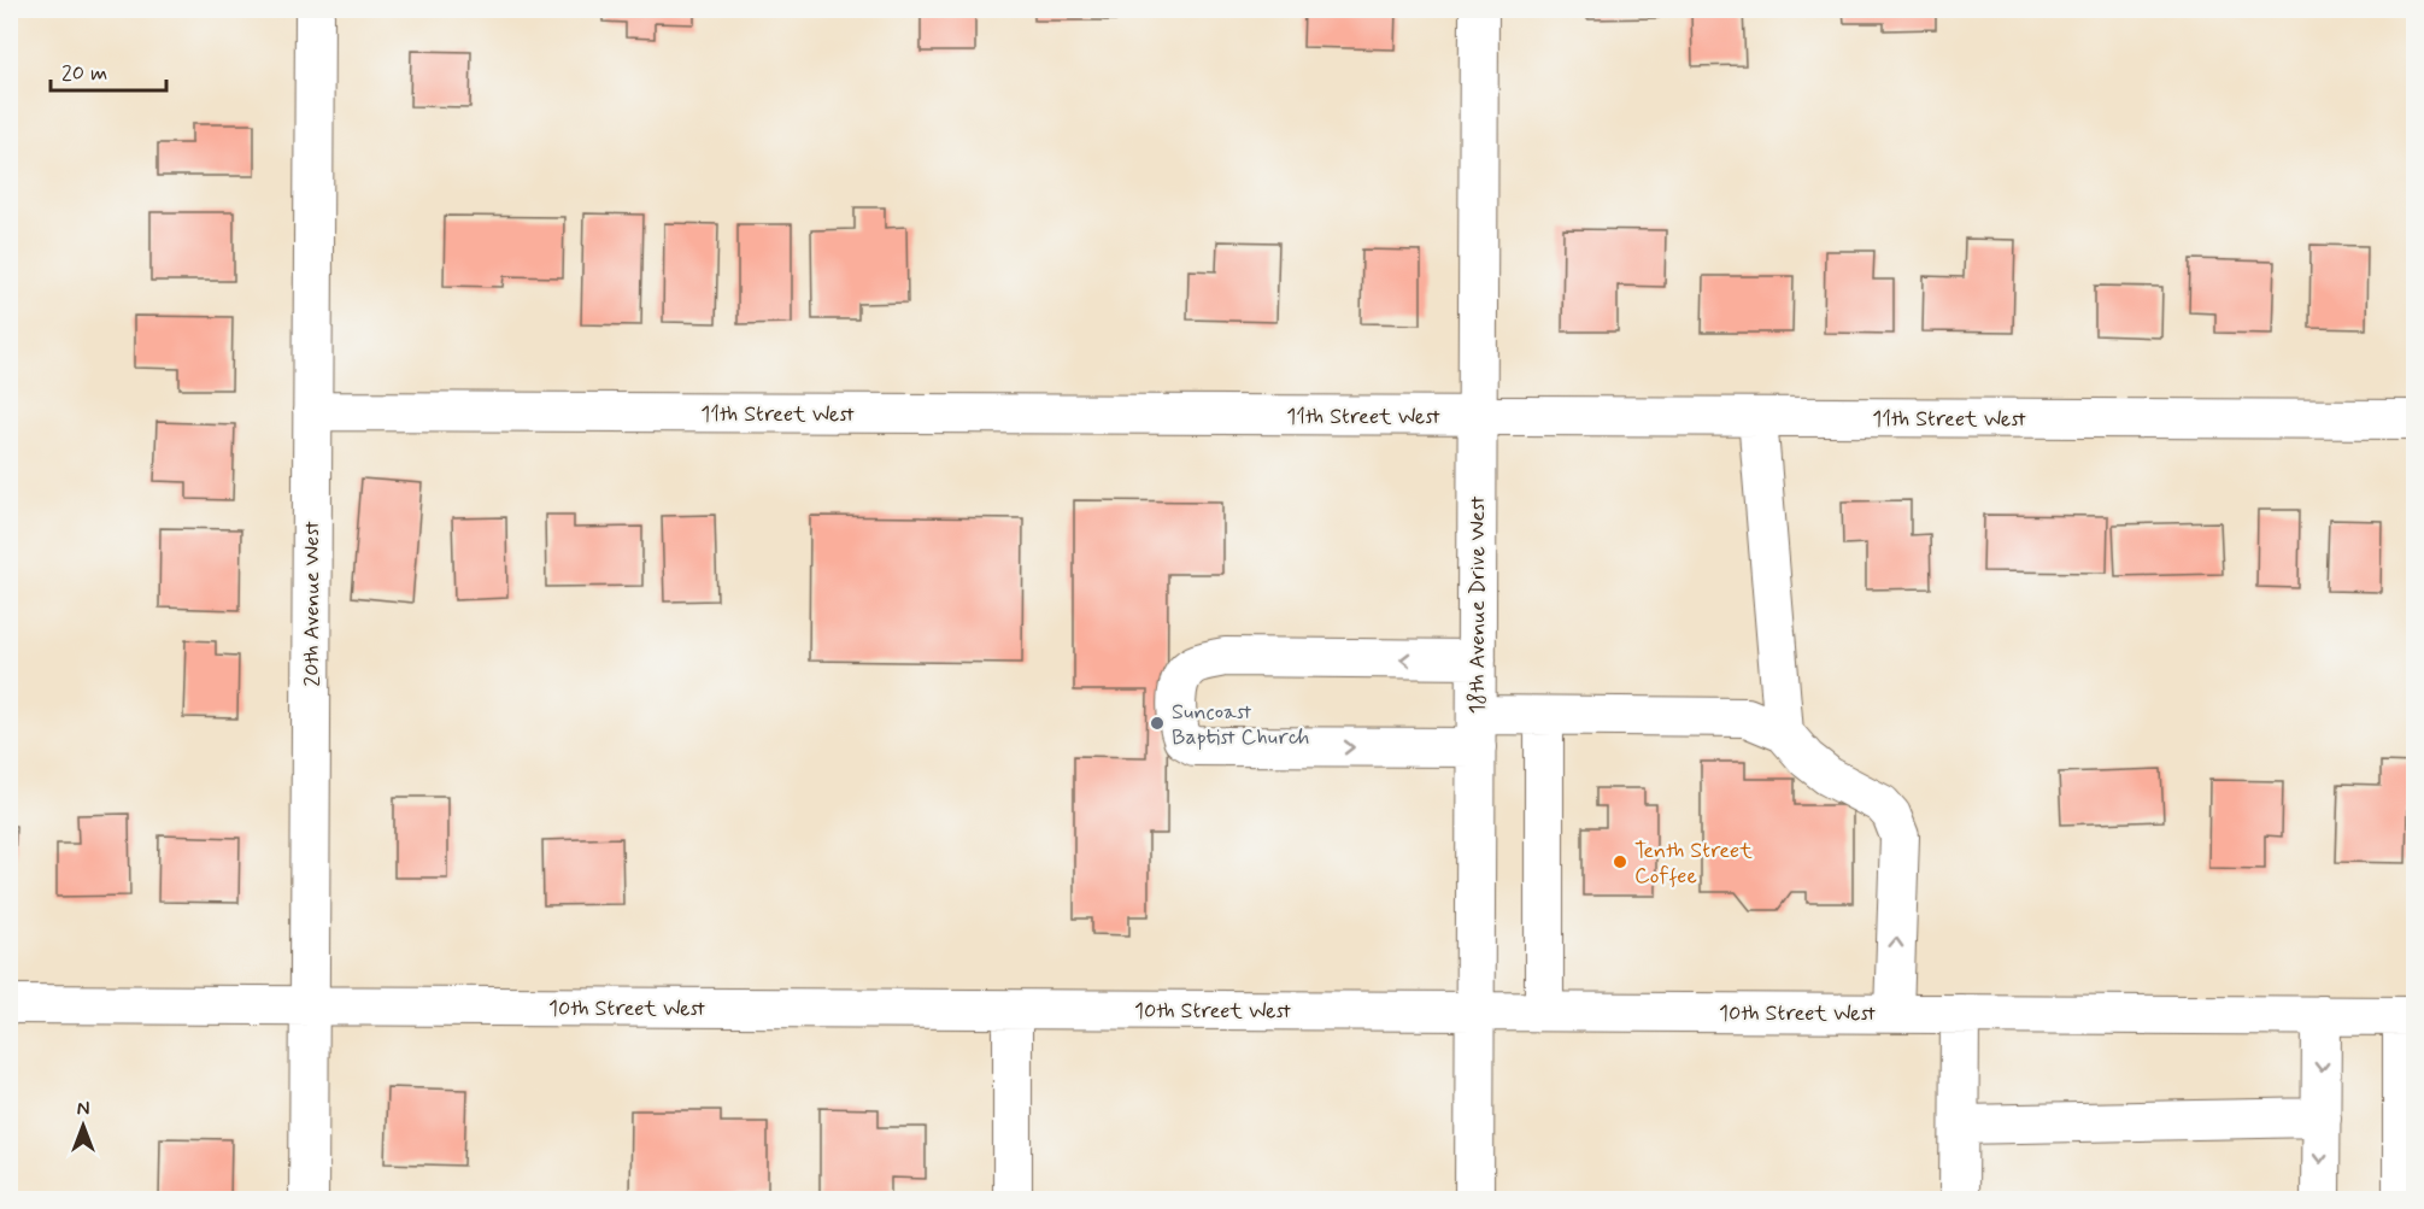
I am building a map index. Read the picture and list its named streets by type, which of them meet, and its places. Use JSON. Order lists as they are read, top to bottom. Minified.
{"streets":{"street":["11th Street West","20th Avenue West","18th Avenue Drive West","10th Street West"]},"crossings":[["11th Street West","20th Avenue West"],["11th Street West","18th Avenue Drive West"],["20th Avenue West","10th Street West"],["18th Avenue Drive West","10th Street West"]],"places":["Suncoast Baptist Church","Tenth Street Coffee"],"scale_bar":"20 m","north":"top"}
